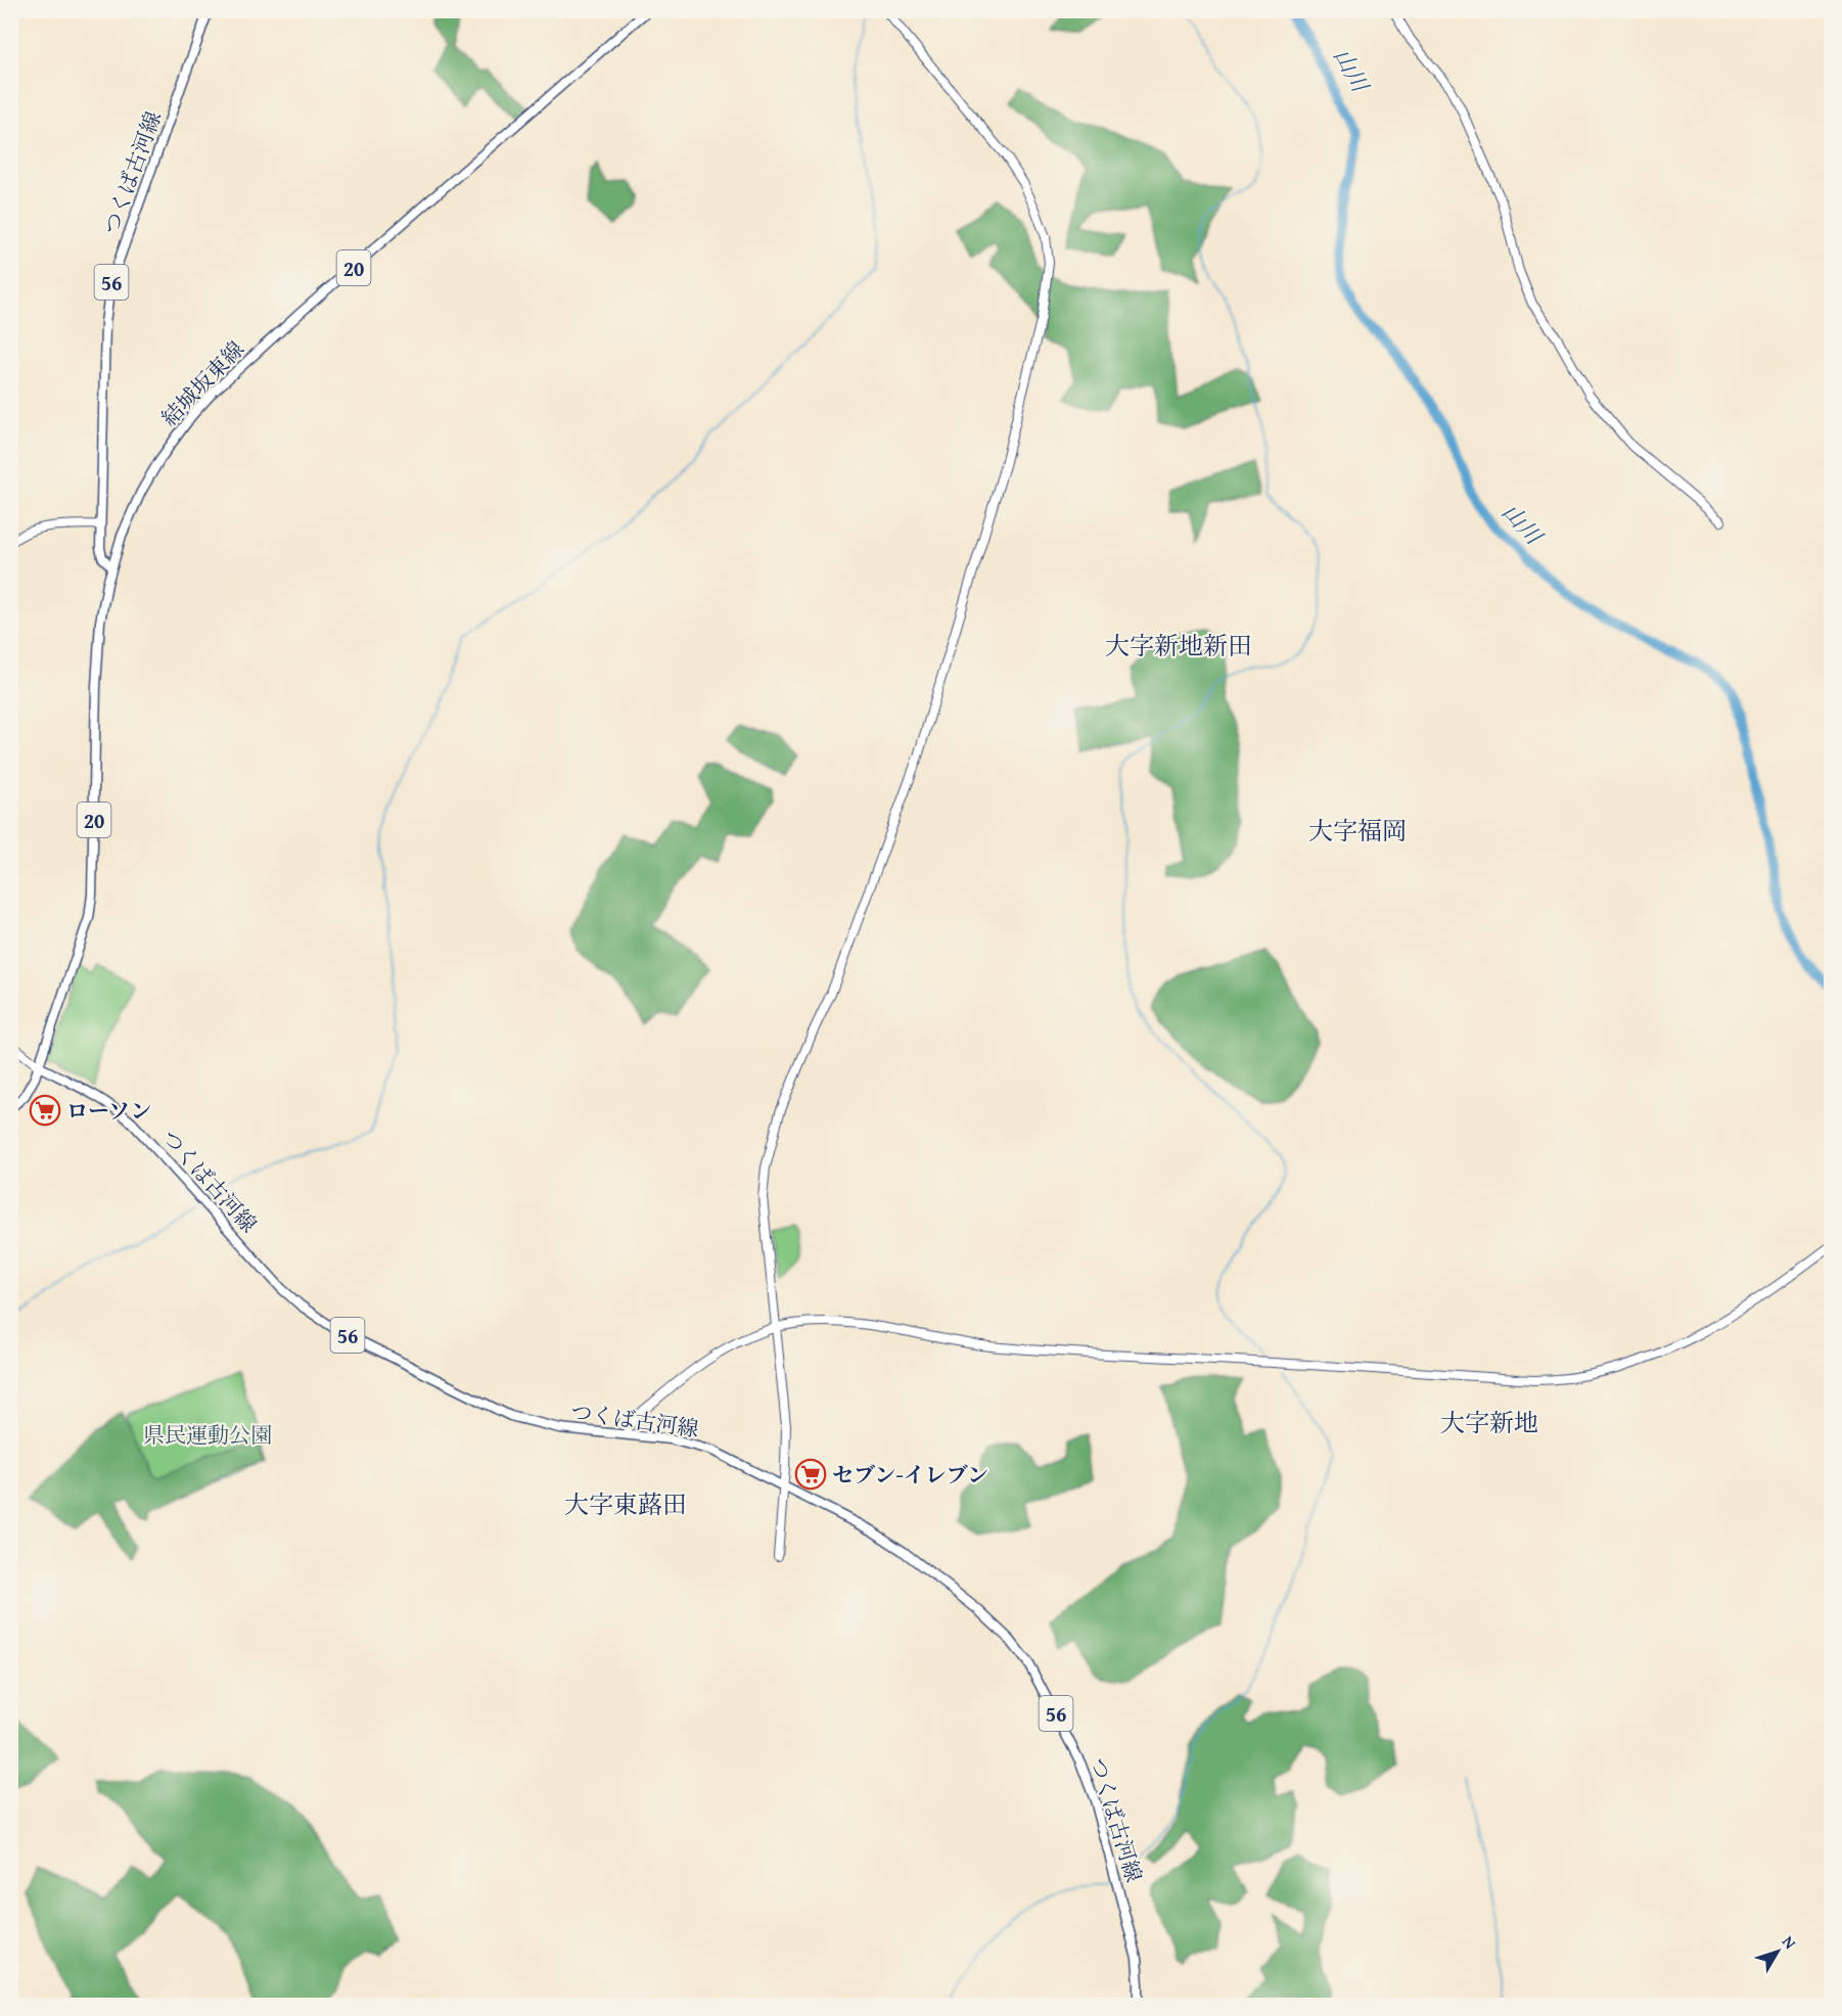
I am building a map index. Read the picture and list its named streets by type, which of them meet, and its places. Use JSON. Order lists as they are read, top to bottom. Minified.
{"streets":{"main road":["つくば古河線","20","56","結城坂東線"]},"crossings":[["つくば古河線","結城坂東線"]],"districts":["大字新地新田","大字福岡","大字新地","大字東蕗田"],"water":["山川"],"parks":["県民運動公園"],"places":{"supermarket":["ローソン","セブン-イレブン"]},"north":"top right"}
